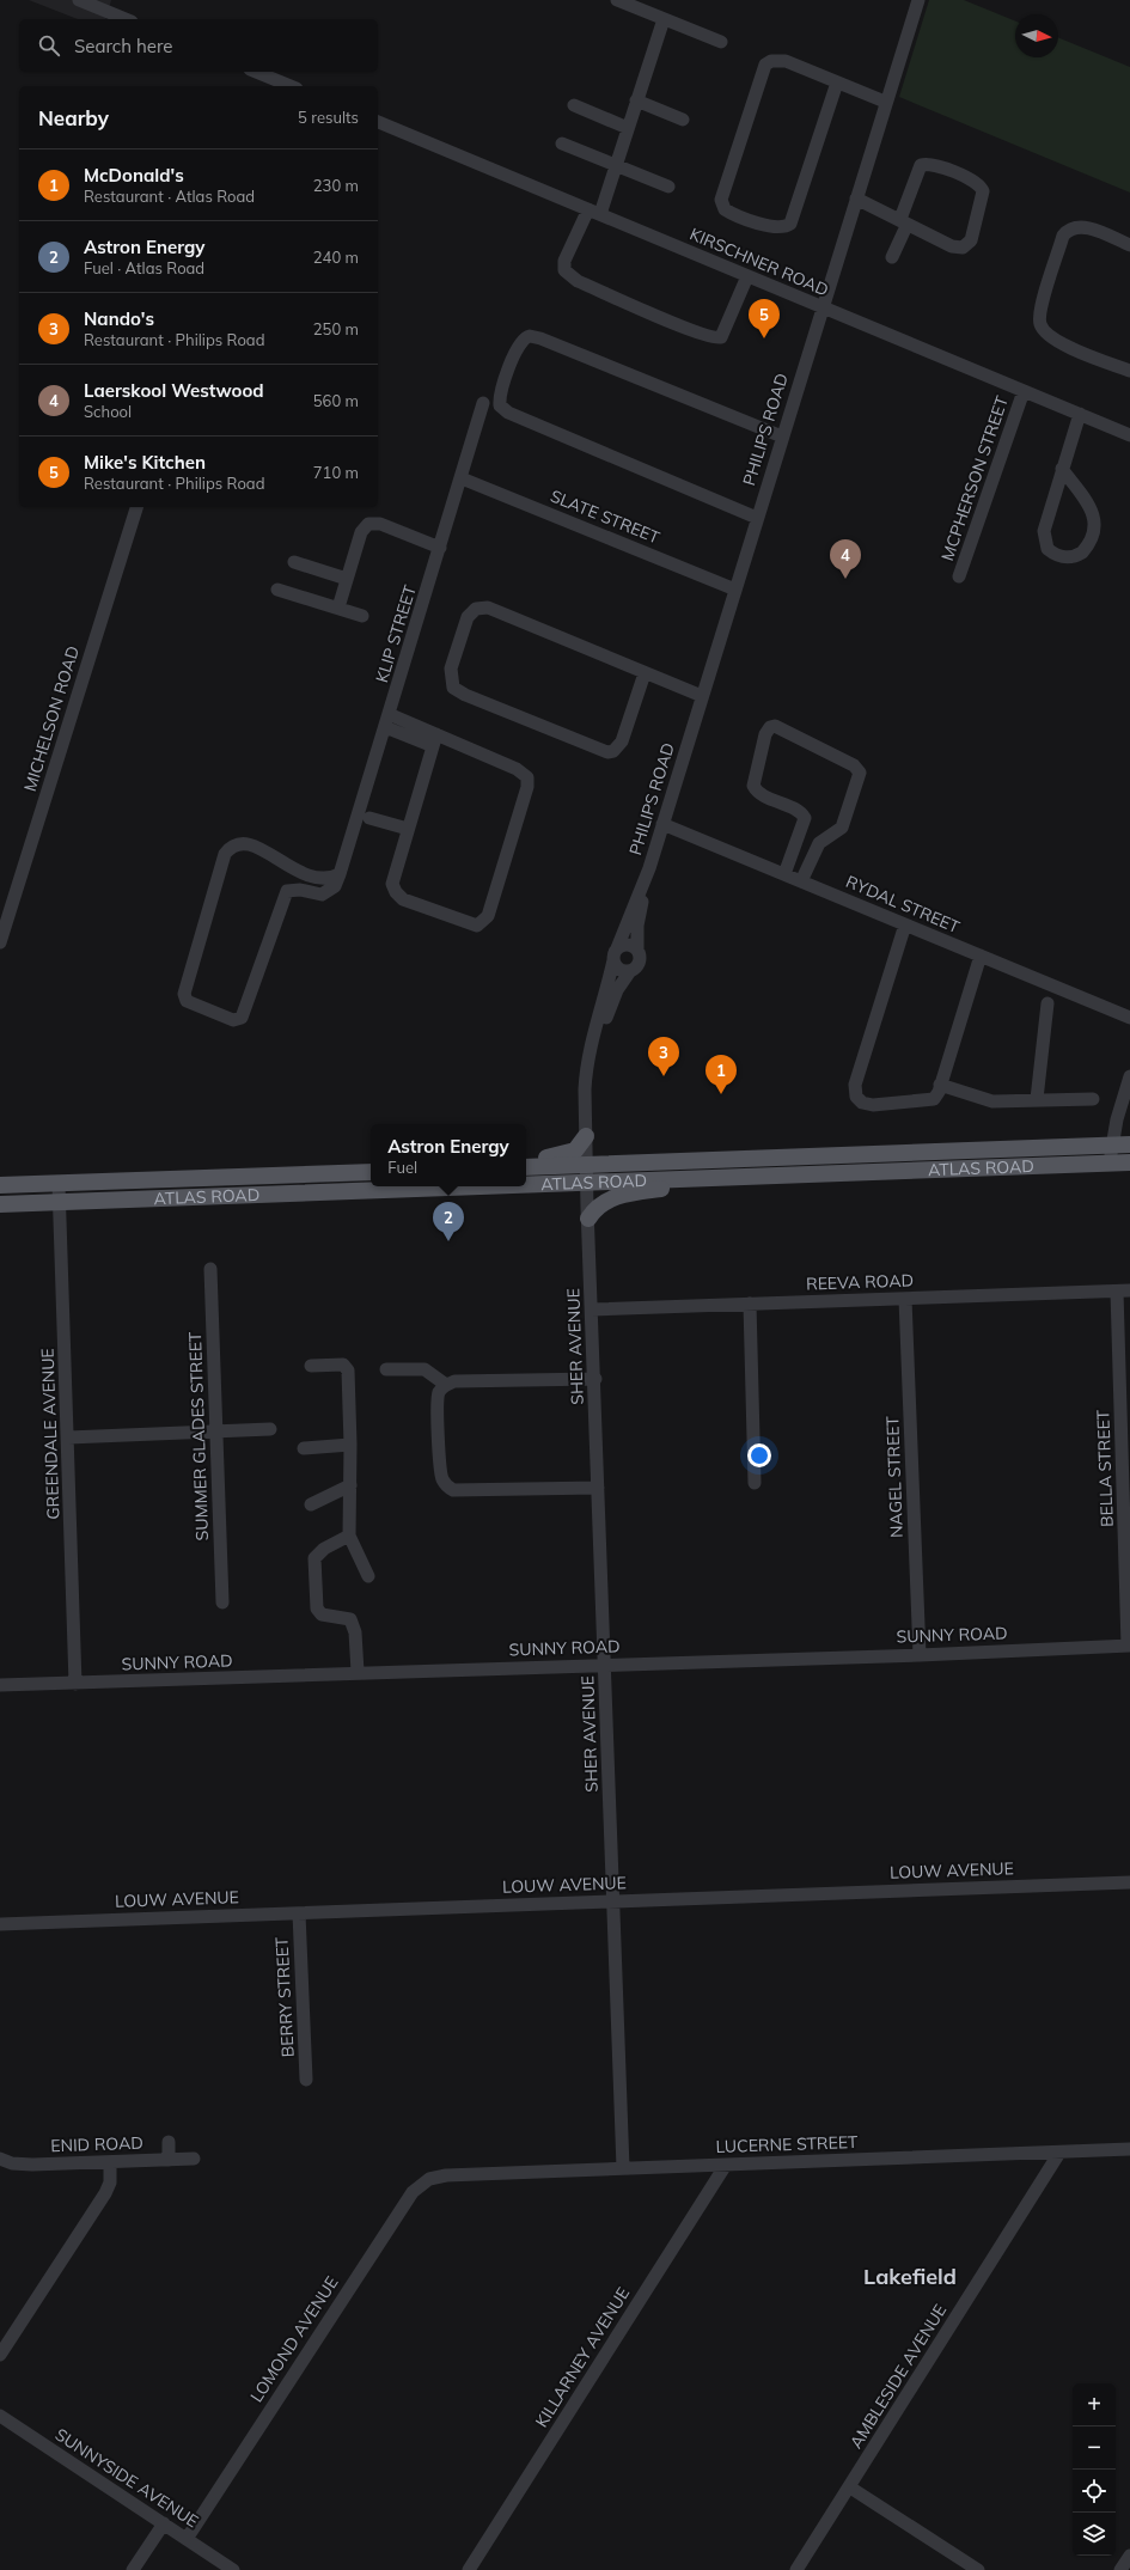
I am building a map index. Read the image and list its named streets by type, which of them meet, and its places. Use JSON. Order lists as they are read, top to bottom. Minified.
{"streets":{"main road":["ATLAS ROAD"],"street":["KIRSCHNER ROAD","PHILIPS ROAD","MCPHERSON STREET","SLATE STREET","KLIP STREET","MICHELSON ROAD","RYDAL STREET","REEVA ROAD","SHER AVENUE","GREENDALE AVENUE","SUMMER GLADES STREET","BELLA STREET","NAGEL STREET","SUNNY ROAD","LOUW AVENUE","BERRY STREET","ENID ROAD","LUCERNE STREET","LOMOND AVENUE","KILLARNEY AVENUE","AMBLESIDE AVENUE","SUNNYSIDE AVENUE"]},"crossings":[["KIRSCHNER ROAD","PHILIPS ROAD"],["KIRSCHNER ROAD","MCPHERSON STREET"],["PHILIPS ROAD","SLATE STREET"],["PHILIPS ROAD","RYDAL STREET"],["PHILIPS ROAD","ATLAS ROAD"],["PHILIPS ROAD","SHER AVENUE"],["SLATE STREET","KLIP STREET"],["ATLAS ROAD","SHER AVENUE"],["ATLAS ROAD","GREENDALE AVENUE"],["REEVA ROAD","SHER AVENUE"],["REEVA ROAD","BELLA STREET"],["REEVA ROAD","NAGEL STREET"],["SHER AVENUE","SUNNY ROAD"],["SHER AVENUE","LOUW AVENUE"],["SHER AVENUE","LUCERNE STREET"],["GREENDALE AVENUE","SUNNY ROAD"],["BELLA STREET","SUNNY ROAD"],["NAGEL STREET","SUNNY ROAD"],["LOUW AVENUE","BERRY STREET"],["LUCERNE STREET","LOMOND AVENUE"],["LUCERNE STREET","KILLARNEY AVENUE"],["LUCERNE STREET","AMBLESIDE AVENUE"],["LOMOND AVENUE","SUNNYSIDE AVENUE"]],"districts":["Lakefield"],"north":"right","page":{"search":"Search here","heading":["Nearby","5 results"],"list":[{"mark":"1","name":"McDonald's","note":"Restaurant · Atlas Road","value":"230 m"},{"mark":"2","name":"Astron Energy","note":"Fuel · Atlas Road","value":"240 m"},{"mark":"3","name":"Nando's","note":"Restaurant · Philips Road","value":"250 m"},{"mark":"4","name":"Laerskool Westwood","note":"School","value":"560 m"},{"mark":"5","name":"Mike's Kitchen","note":"Restaurant · Philips Road","value":"710 m"}],"pins":["5","4","3","1","2"],"popup":["Astron Energy","Fuel"],"map_buttons":["+","−"]}}
